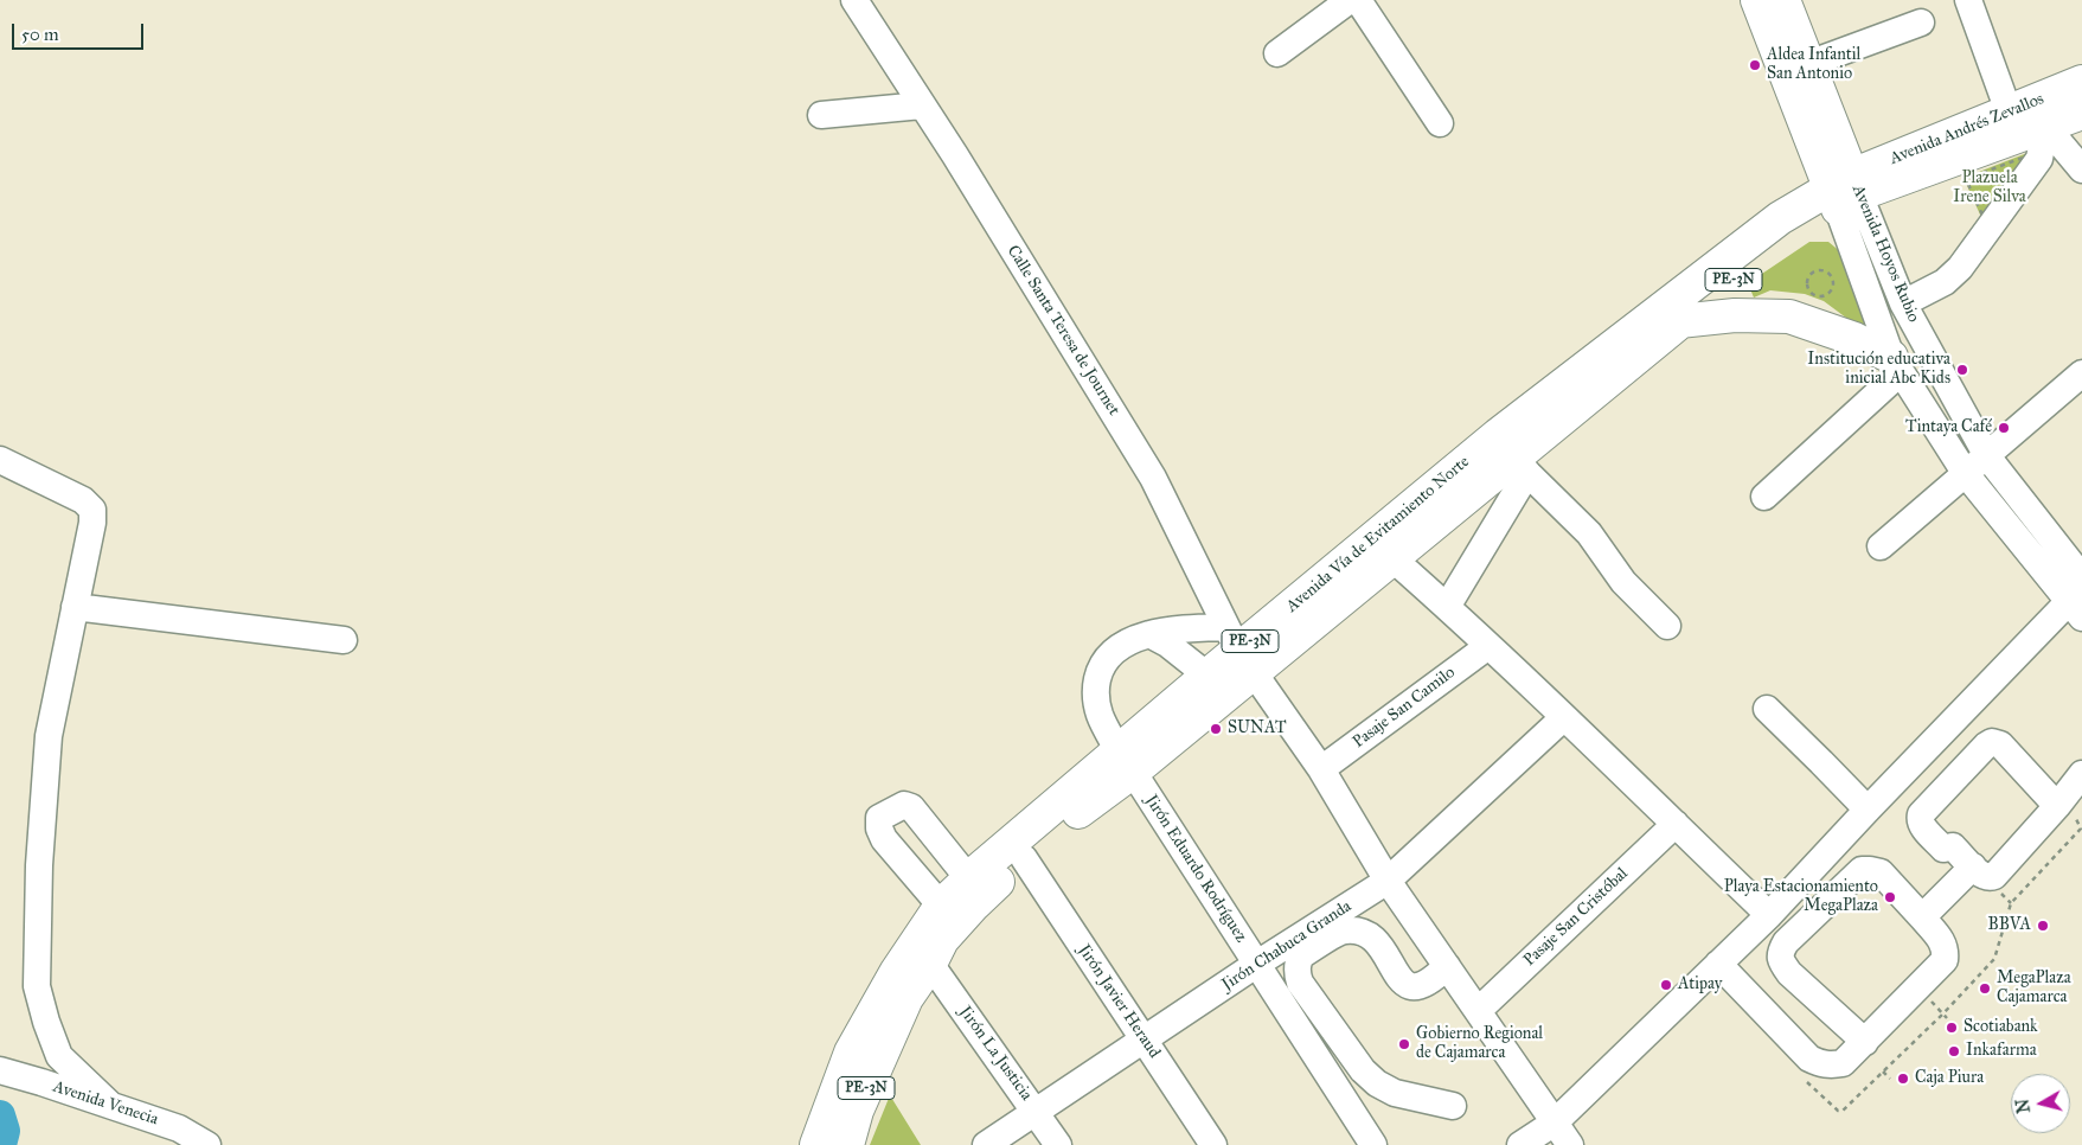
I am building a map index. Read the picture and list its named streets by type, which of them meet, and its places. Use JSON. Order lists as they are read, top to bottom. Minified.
{"streets":{"main road":["Avenida Andrés Zevallos","Avenida Hoyos Rubio","PE-3N","Avenida Vía de Evitamiento Norte"],"street":["Calle Santa Teresa de Journet","Pasaje San Camilo","Jirón Eduardo Rodríguez","Pasaje San Cristóbal","Jirón Chabuca Granda","Jirón Javier Heraud","Jirón La Justicia","Avenida Venecia"]},"crossings":[["Avenida Andrés Zevallos","Avenida Hoyos Rubio"],["Avenida Andrés Zevallos","Avenida Vía de Evitamiento Norte"],["Avenida Hoyos Rubio","Avenida Vía de Evitamiento Norte"],["Calle Santa Teresa de Journet","Avenida Vía de Evitamiento Norte"],["Calle Santa Teresa de Journet","Pasaje San Camilo"],["Calle Santa Teresa de Journet","Jirón Eduardo Rodríguez"],["Calle Santa Teresa de Journet","Pasaje San Cristóbal"],["Calle Santa Teresa de Journet","Jirón Chabuca Granda"],["Avenida Vía de Evitamiento Norte","Jirón Eduardo Rodríguez"],["Avenida Vía de Evitamiento Norte","Jirón Javier Heraud"],["Avenida Vía de Evitamiento Norte","Jirón La Justicia"],["Jirón Eduardo Rodríguez","Jirón Chabuca Granda"],["Jirón Chabuca Granda","Jirón Javier Heraud"],["Jirón Chabuca Granda","Jirón La Justicia"]],"parks":["Plazuela Irene Silva"],"places":["Aldea Infantil San Antonio","Institución educativa inicial Abc Kids","Tintaya Café","SUNAT","Playa Estacionamiento MegaPlaza","BBVA","Atipay","MegaPlaza Cajamarca","Scotiabank","Gobierno Regional de Cajamarca","Inkafarma","Caja Piura"],"scale_bar":"50 m","north":"left"}
